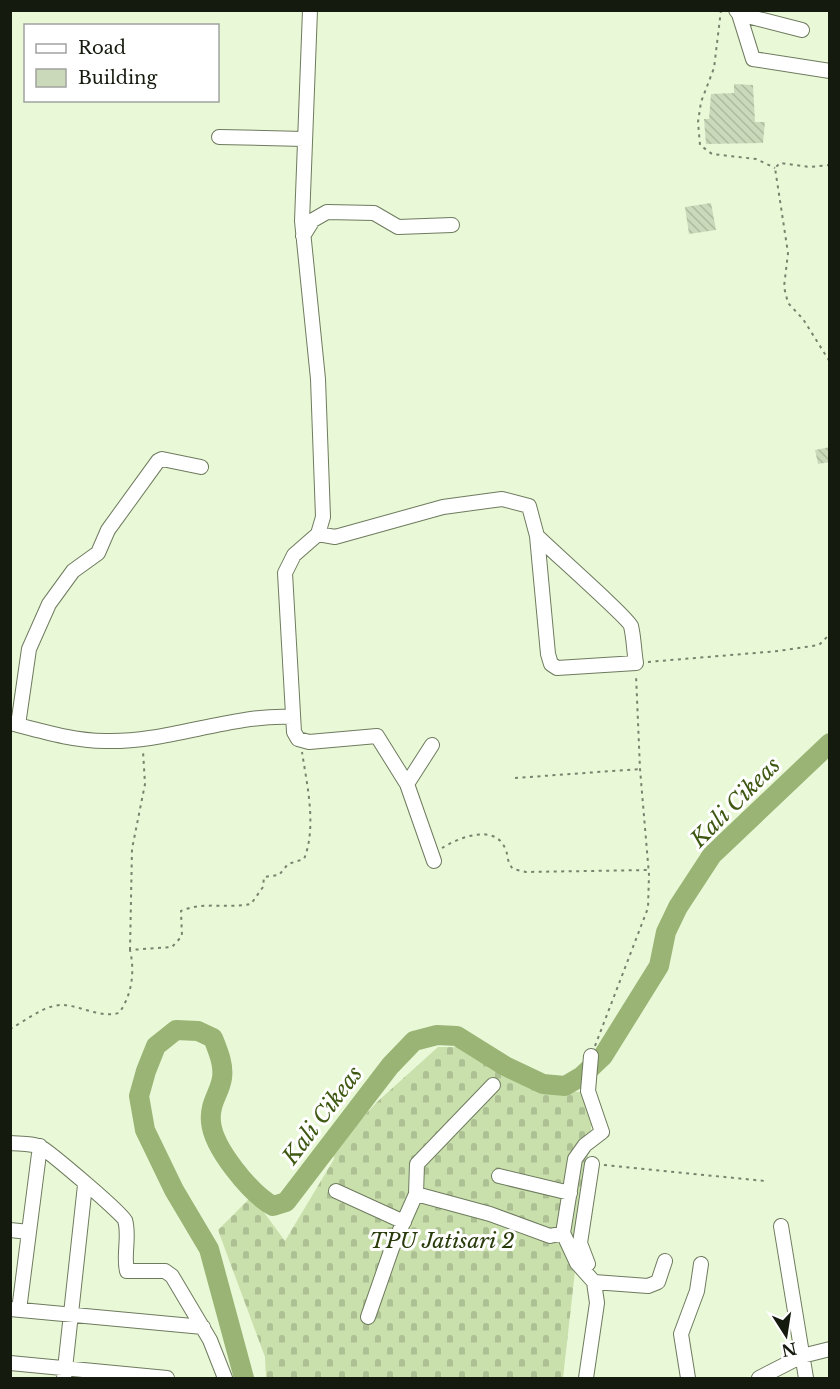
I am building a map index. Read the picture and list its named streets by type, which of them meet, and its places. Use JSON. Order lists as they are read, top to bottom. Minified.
{"water":["Kali Cikeas"],"parks":["TPU Jatisari 2"],"legend":["Road","Building"],"north":"bottom"}
